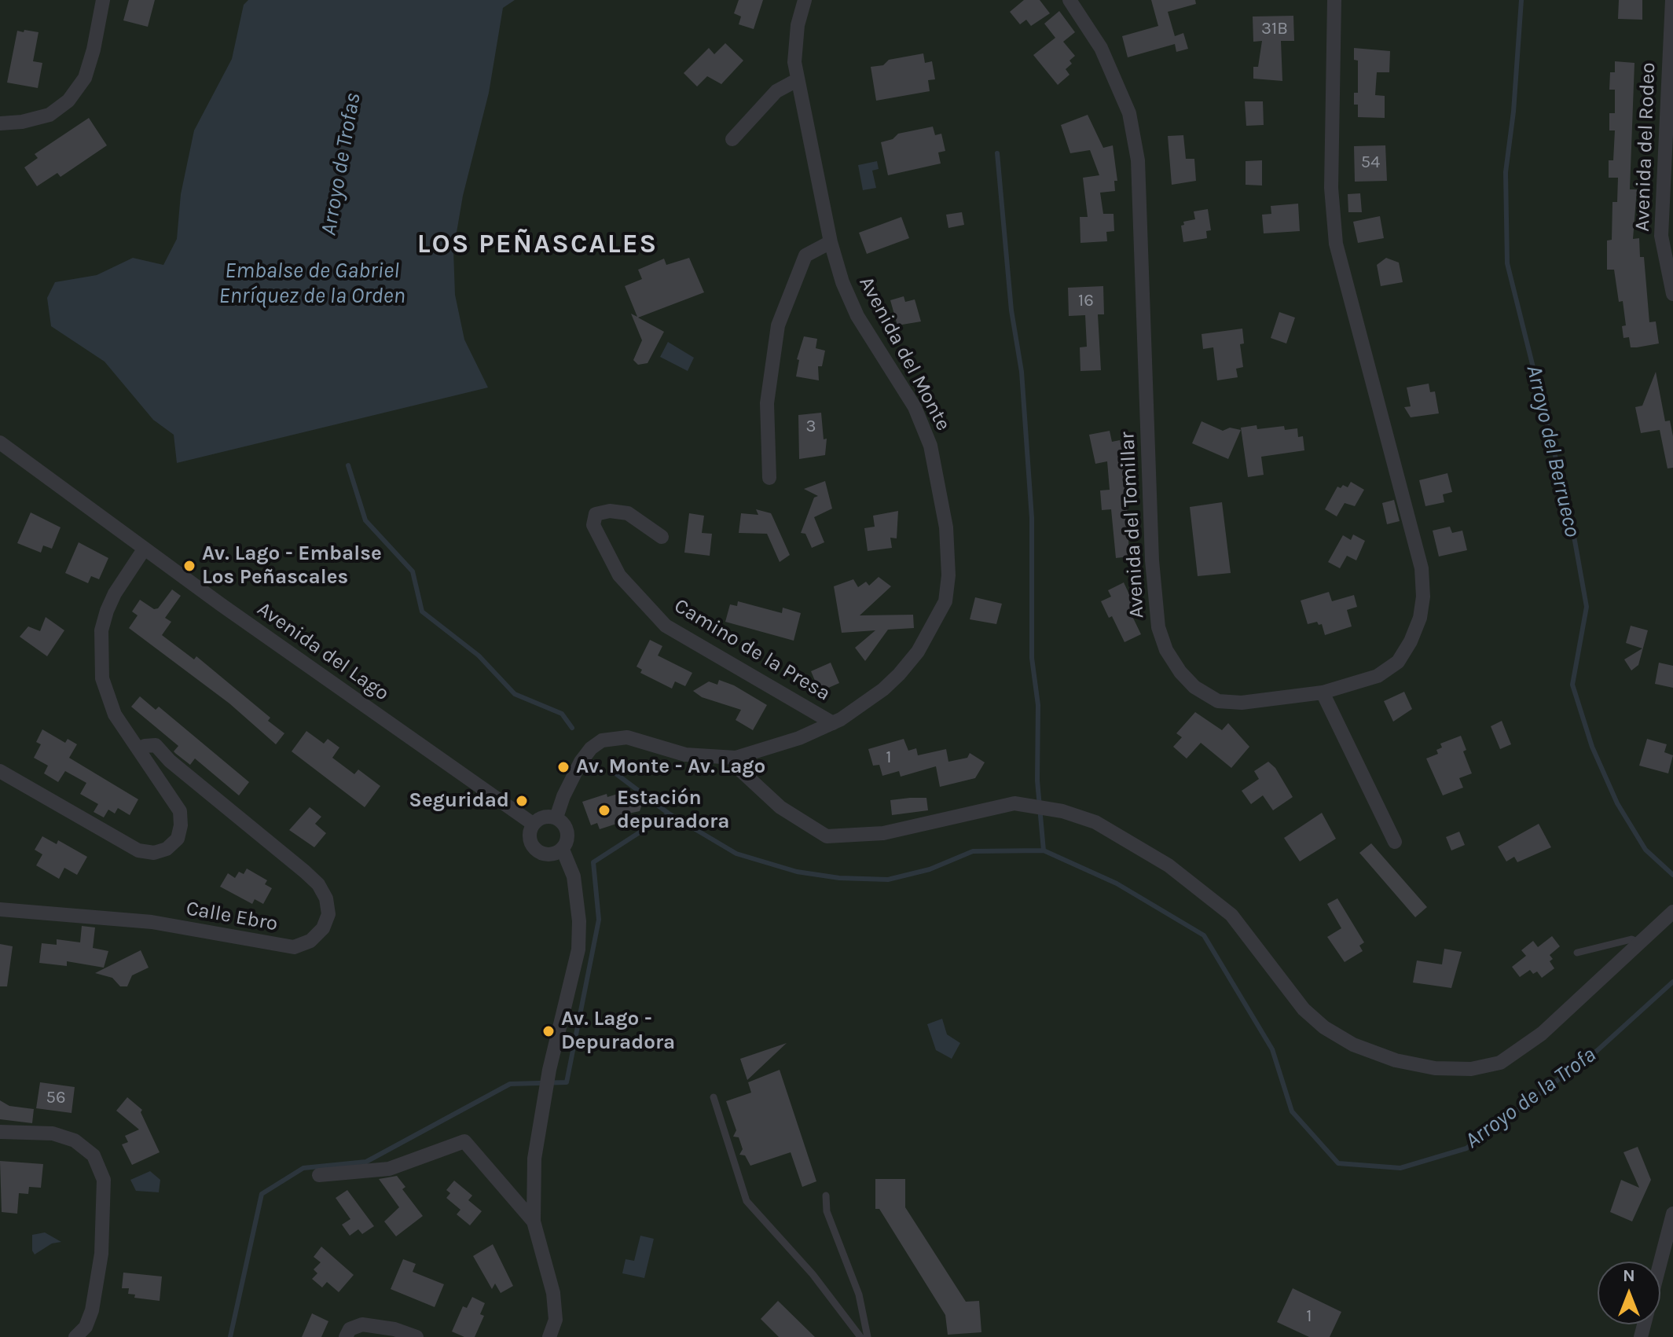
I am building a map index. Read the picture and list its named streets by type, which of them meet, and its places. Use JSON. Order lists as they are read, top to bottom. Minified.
{"streets":{"street":["Avenida del Rodeo","Avenida del Monte","Avenida del Tomillar","Camino de la Presa","Avenida del Lago","Calle Ebro"]},"crossings":[["Avenida del Monte","Camino de la Presa"],["Avenida del Monte","Avenida del Lago"]],"districts":["LOS PEÑASCALES"],"water":["Arroyo de Trofas","Embalse de Gabriel Enríquez de la Orden","Arroyo del Berrueco","Arroyo de la Trofa"],"places":["Av. Lago - Embalse Los Peñascales","Av. Monte - Av. Lago","Seguridad","Estación depuradora","Av. Lago - Depuradora"],"house_numbers":["31B","54","16","3","1","56","1"],"north":"top"}
